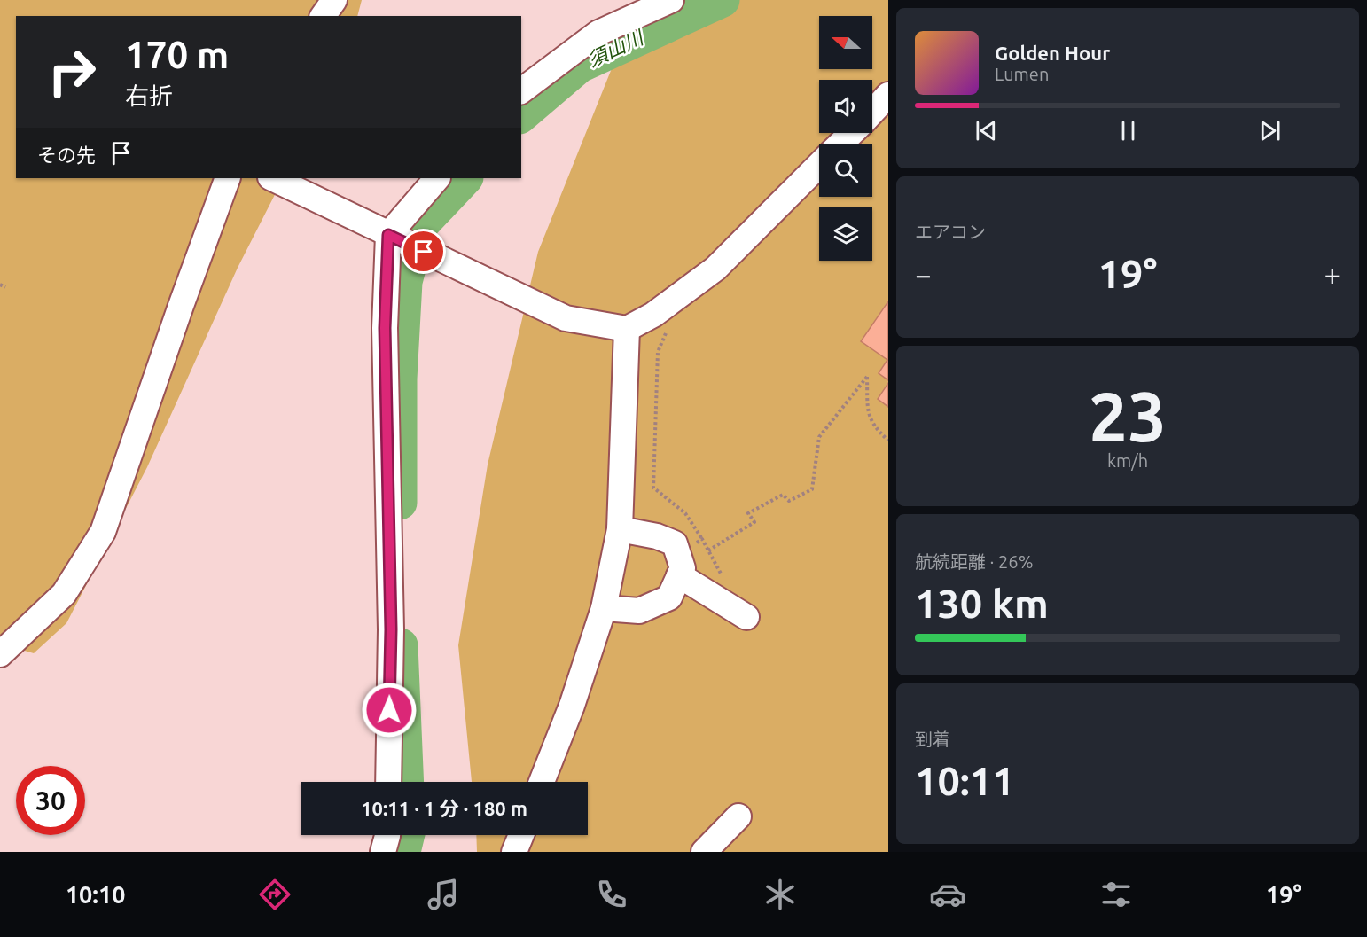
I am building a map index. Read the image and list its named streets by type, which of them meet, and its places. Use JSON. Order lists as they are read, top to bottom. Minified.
{"water":["須山川"],"north":"left","page":{"turn":["170 m","右折"],"song":["Golden Hour","Lumen"],"then":"その先","tile":["エアコン",["23","km/h"],["航続距離 · 26%","130 km"],["到着","10:11"]],"heat":["−","19°","+"],"limit":"30","trip":"10:11 · 1 分 · 180 m","tabs":["10:10","19°"]}}
